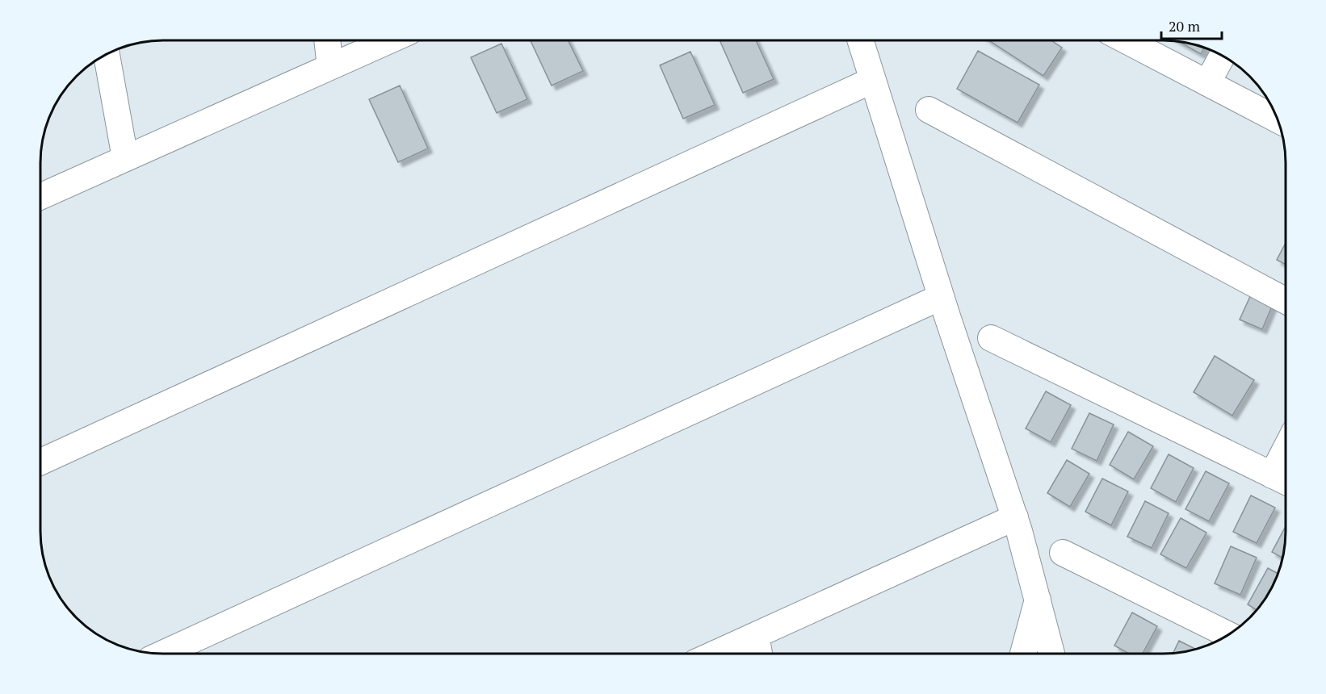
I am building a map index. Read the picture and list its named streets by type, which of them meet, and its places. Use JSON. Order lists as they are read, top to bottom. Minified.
{"scale_bar":"20 m"}
